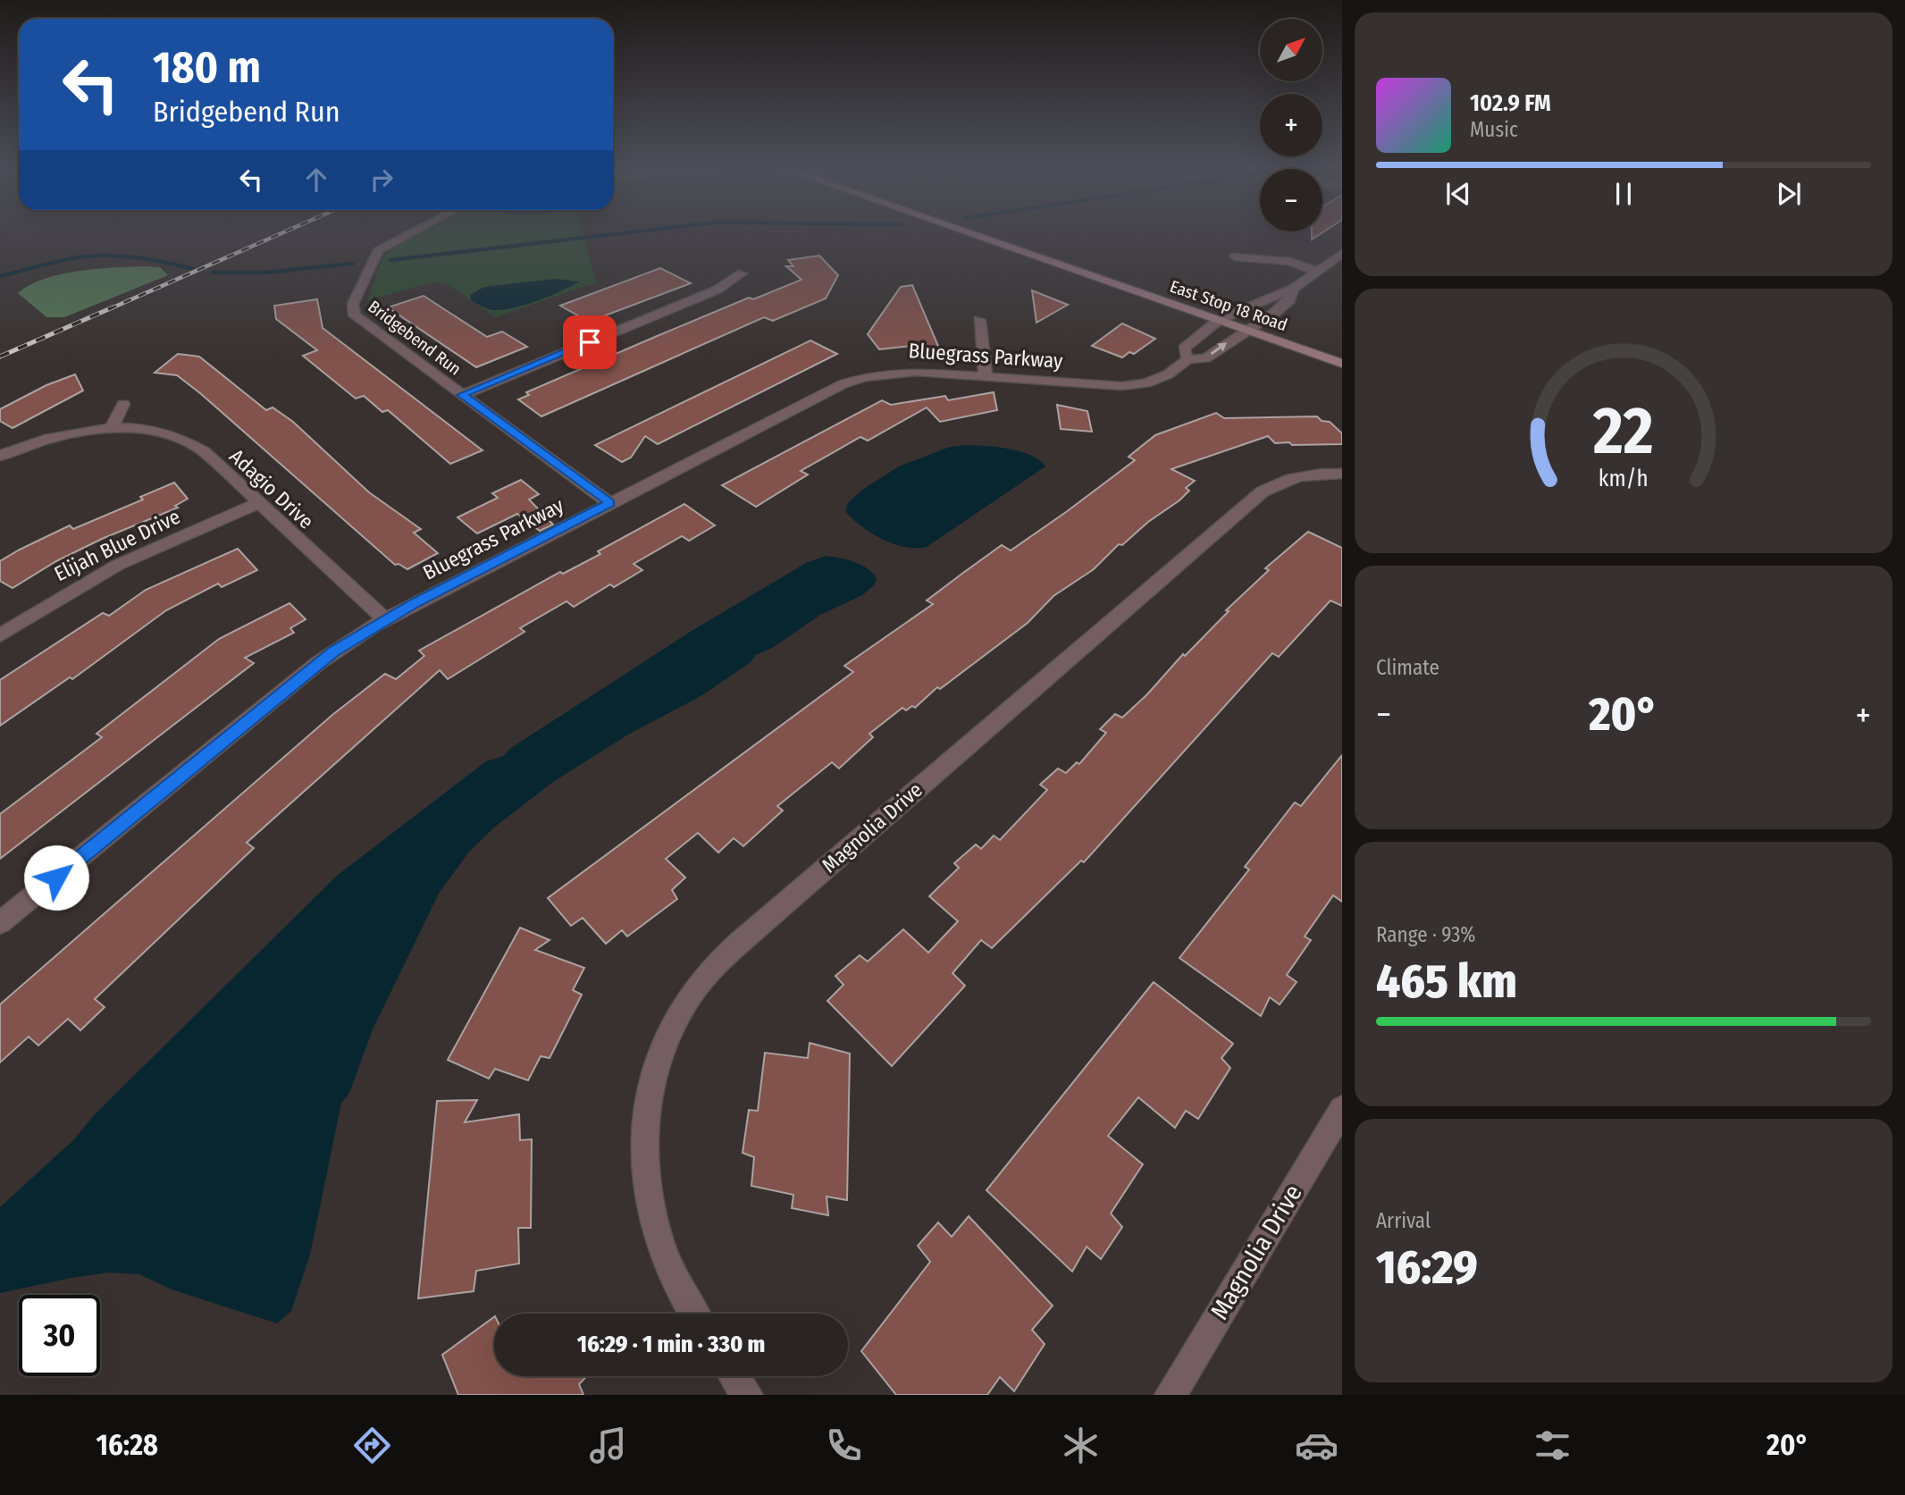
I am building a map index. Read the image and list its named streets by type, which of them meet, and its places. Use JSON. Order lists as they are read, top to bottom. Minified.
{"streets":{"street":["East Stop 18 Road","Bridgebend Run","Bluegrass Parkway","Adagio Drive","Elijah Blue Drive","Magnolia Drive"]},"crossings":[["East Stop 18 Road","Bluegrass Parkway"],["Bridgebend Run","Bluegrass Parkway"],["Bluegrass Parkway","Adagio Drive"],["Adagio Drive","Elijah Blue Drive"]],"north":"top right","page":{"map_buttons":["+","−"],"turn":["180 m","Bridgebend Run"],"song":["102.9 FM","Music"],"tile":["Climate",["Range · 93%","465 km"],["Arrival","16:29"]],"heat":["−","20°","+"],"limit":"30","trip":"16:29 · 1 min · 330 m","tabs":["16:28","20°"],"gauge":["22","km/h"]}}
